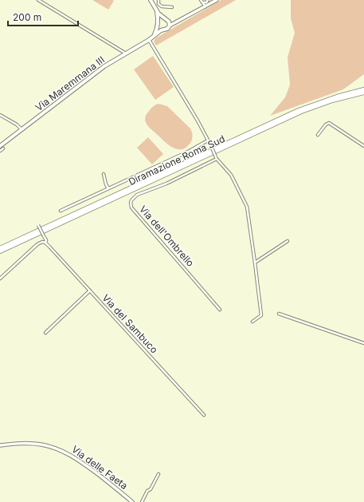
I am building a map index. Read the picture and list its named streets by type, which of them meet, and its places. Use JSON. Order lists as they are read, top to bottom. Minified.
{"streets":{"highway":["Diramazione Roma Sud"],"main road":["Via Maremmana III"],"street":["Via dell'Ombrello","Via del Sambuco","Via delle Faeta"]},"scale_bar":"200 m"}
